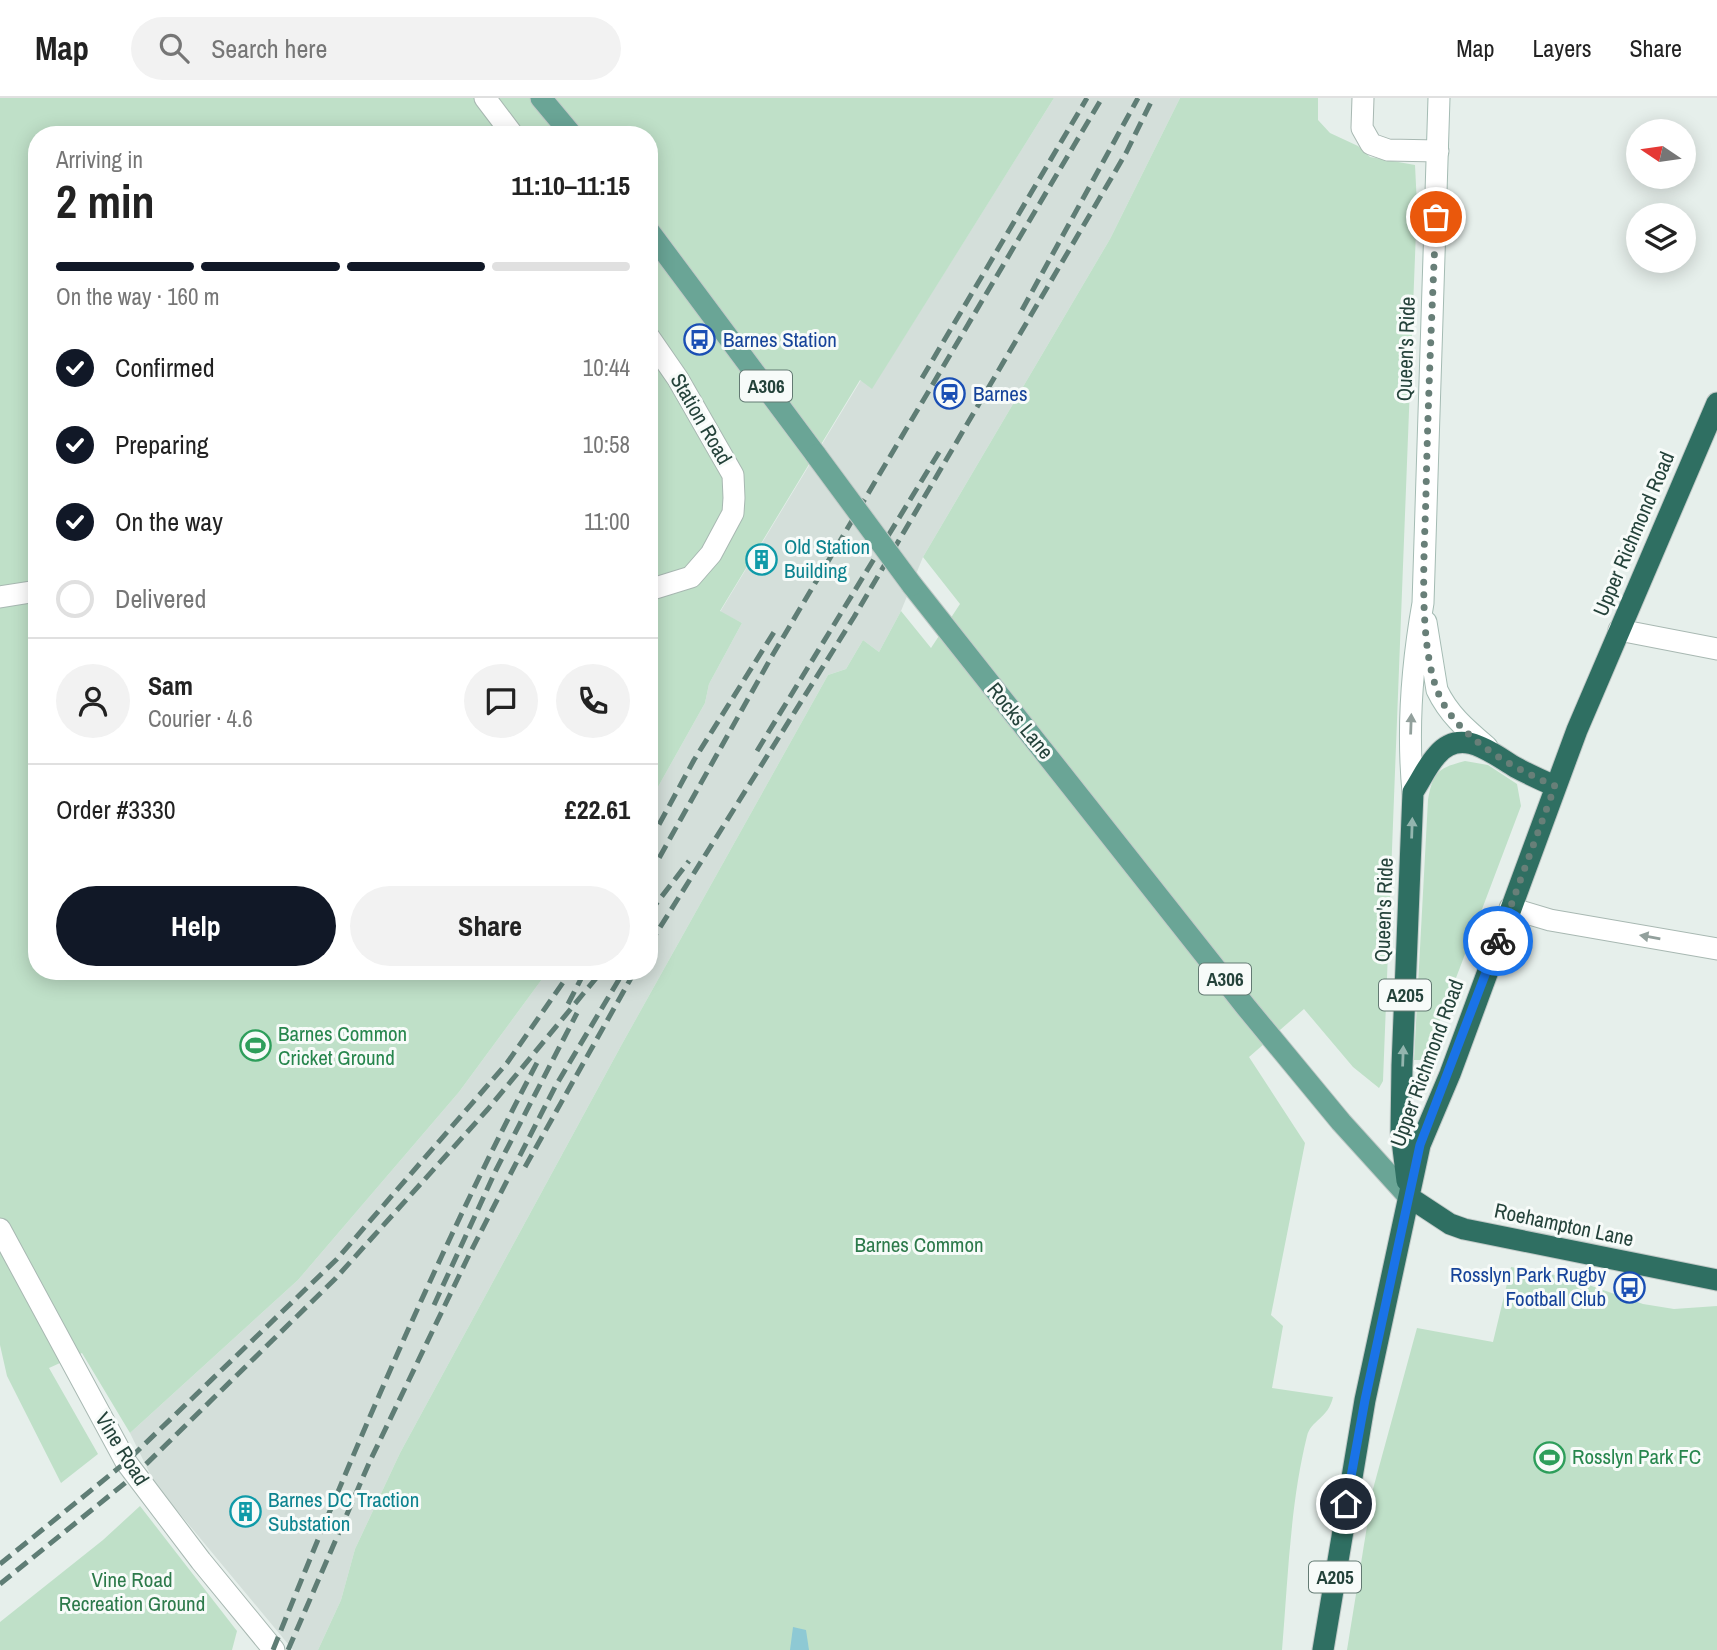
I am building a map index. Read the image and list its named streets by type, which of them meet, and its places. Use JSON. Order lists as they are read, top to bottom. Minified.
{"streets":{"highway":["Queen's Ride","A306","Upper Richmond Road","A205","Roehampton Lane"],"main road":["Rocks Lane"],"street":["Station Road","Vine Road"]},"crossings":[["Queen's Ride","Upper Richmond Road"],["Queen's Ride","Rocks Lane"],["Queen's Ride","Roehampton Lane"],["Upper Richmond Road","Rocks Lane"],["Upper Richmond Road","Roehampton Lane"],["Rocks Lane","Roehampton Lane"]],"one_way":["Queen's Ride"],"parks":["Barnes Common","Vine Road Recreation Ground"],"places":{"bus stop":["Barnes Station","Rosslyn Park Rugby Football Club"],"station":["Barnes"],"building":["Old Station Building","Barnes DC Traction Substation"],"sports":["Barnes Common Cricket Ground","Rosslyn Park FC"]},"north":"left","page":{"header":"Map","search":"Search here","nav":["Map","Layers","Share"],"heading":["2 min","Arriving in","11:10–11:15"],"panel":["Sam","Courier · 4.6","Order #3330","£22.61"],"bar":"On the way · 160 m","list":[["Confirmed","10:44"],["Preparing","10:58"],["On the way","11:00"],"Delivered"],"buttons":["Help","Share"]}}
